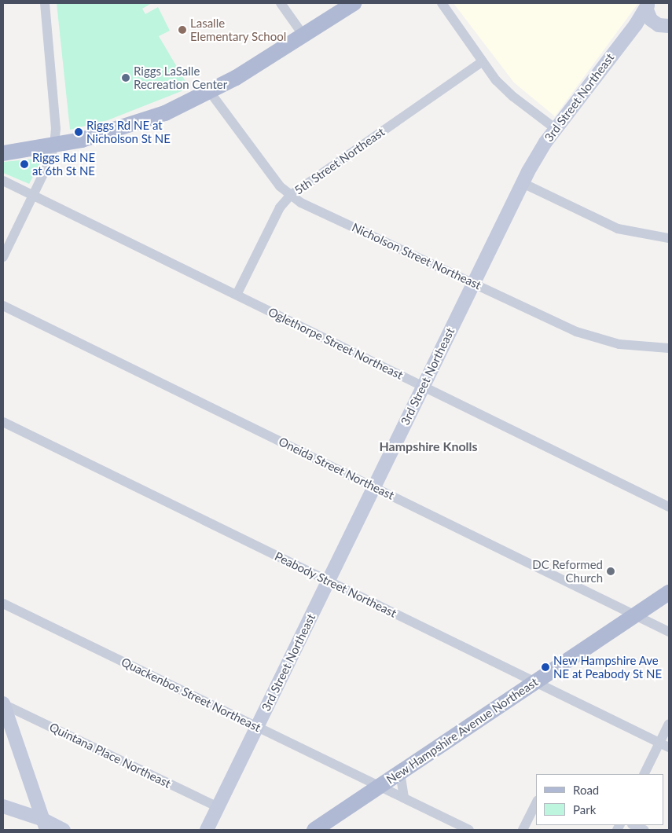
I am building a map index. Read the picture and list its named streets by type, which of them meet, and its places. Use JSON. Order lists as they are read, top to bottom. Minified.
{"streets":{"main road":["New Hampshire Avenue Northeast"],"street":["3rd Street Northeast","5th Street Northeast","Nicholson Street Northeast","Oglethorpe Street Northeast","Oneida Street Northeast","Peabody Street Northeast","Quackenbos Street Northeast","Quintana Place Northeast"]},"crossings":[["3rd Street Northeast","Nicholson Street Northeast"],["3rd Street Northeast","Oglethorpe Street Northeast"],["3rd Street Northeast","Oneida Street Northeast"],["3rd Street Northeast","Peabody Street Northeast"],["3rd Street Northeast","Quackenbos Street Northeast"],["3rd Street Northeast","Quintana Place Northeast"],["5th Street Northeast","Nicholson Street Northeast"],["5th Street Northeast","Oglethorpe Street Northeast"],["Oneida Street Northeast","New Hampshire Avenue Northeast"],["Peabody Street Northeast","New Hampshire Avenue Northeast"],["Quackenbos Street Northeast","New Hampshire Avenue Northeast"]],"districts":["Hampshire Knolls"],"places":["Lasalle Elementary School","Riggs LaSalle Recreation Center","Riggs Rd NE at Nicholson St NE","Riggs Rd NE at 6th St NE","DC Reformed Church","New Hampshire Ave NE at Peabody St NE"],"legend":["Road","Park"]}
